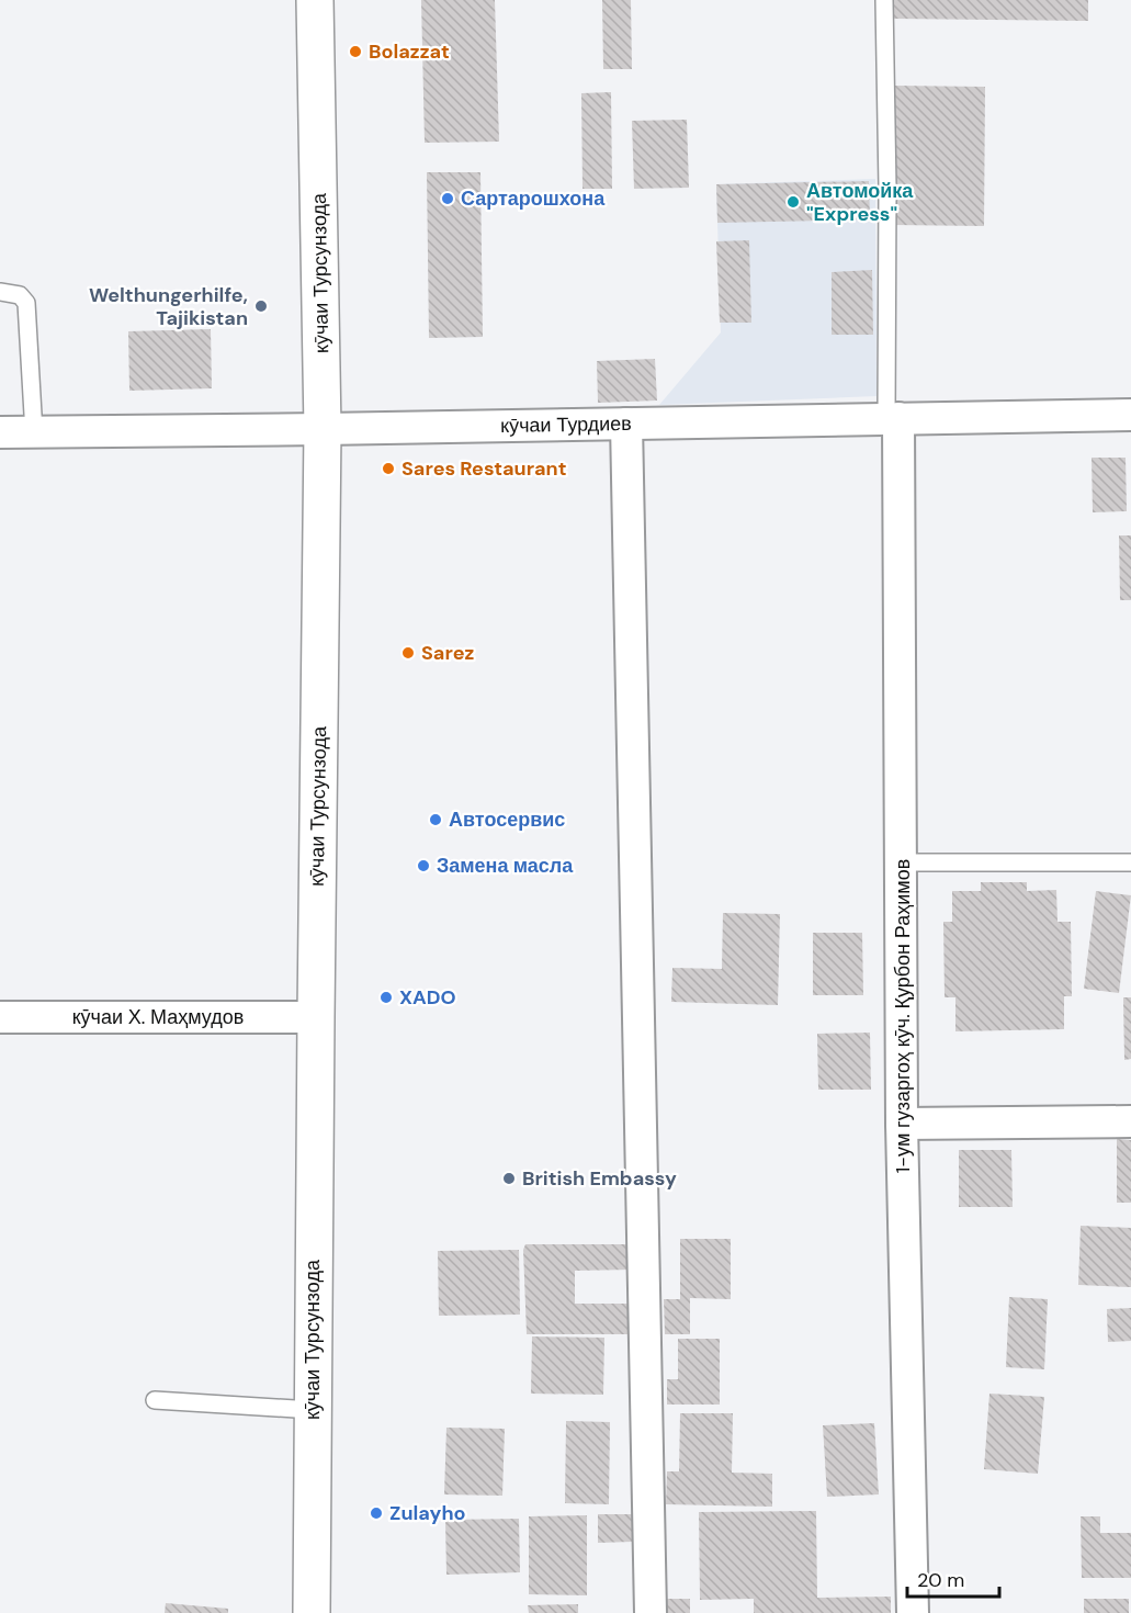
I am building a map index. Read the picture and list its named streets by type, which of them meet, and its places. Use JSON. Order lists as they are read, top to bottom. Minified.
{"streets":{"main road":["кӯчаи Турсунзода"],"street":["кӯчаи Турдиев","1-ум гузаргоҳ кӯч. Қурбон Раҳимов","кӯчаи Х. Маҳмудов"]},"crossings":[["кӯчаи Турсунзода","кӯчаи Турдиев"],["кӯчаи Турсунзода","кӯчаи Х. Маҳмудов"],["кӯчаи Турдиев","1-ум гузаргоҳ кӯч. Қурбон Раҳимов"]],"places":["Bolazzat","Сартарошхона","Автомойка \"Express\"","Welthungerhilfe, Tajikistan","Sares Restaurant","Sarez","Автосервис","Замена масла","XADO","British Embassy","Zulayho"],"scale_bar":"20 m"}
